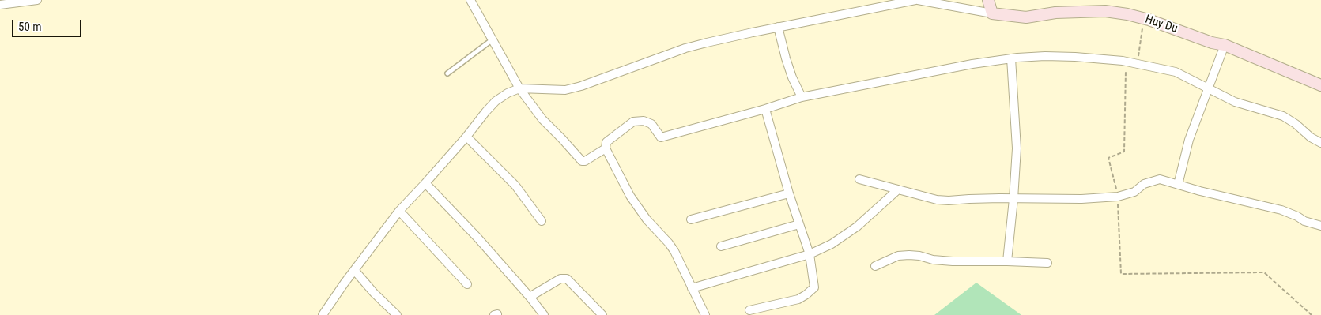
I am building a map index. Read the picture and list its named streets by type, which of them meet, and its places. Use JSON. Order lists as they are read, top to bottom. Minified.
{"streets":{"street":["Huy Du"]},"scale_bar":"50 m"}
